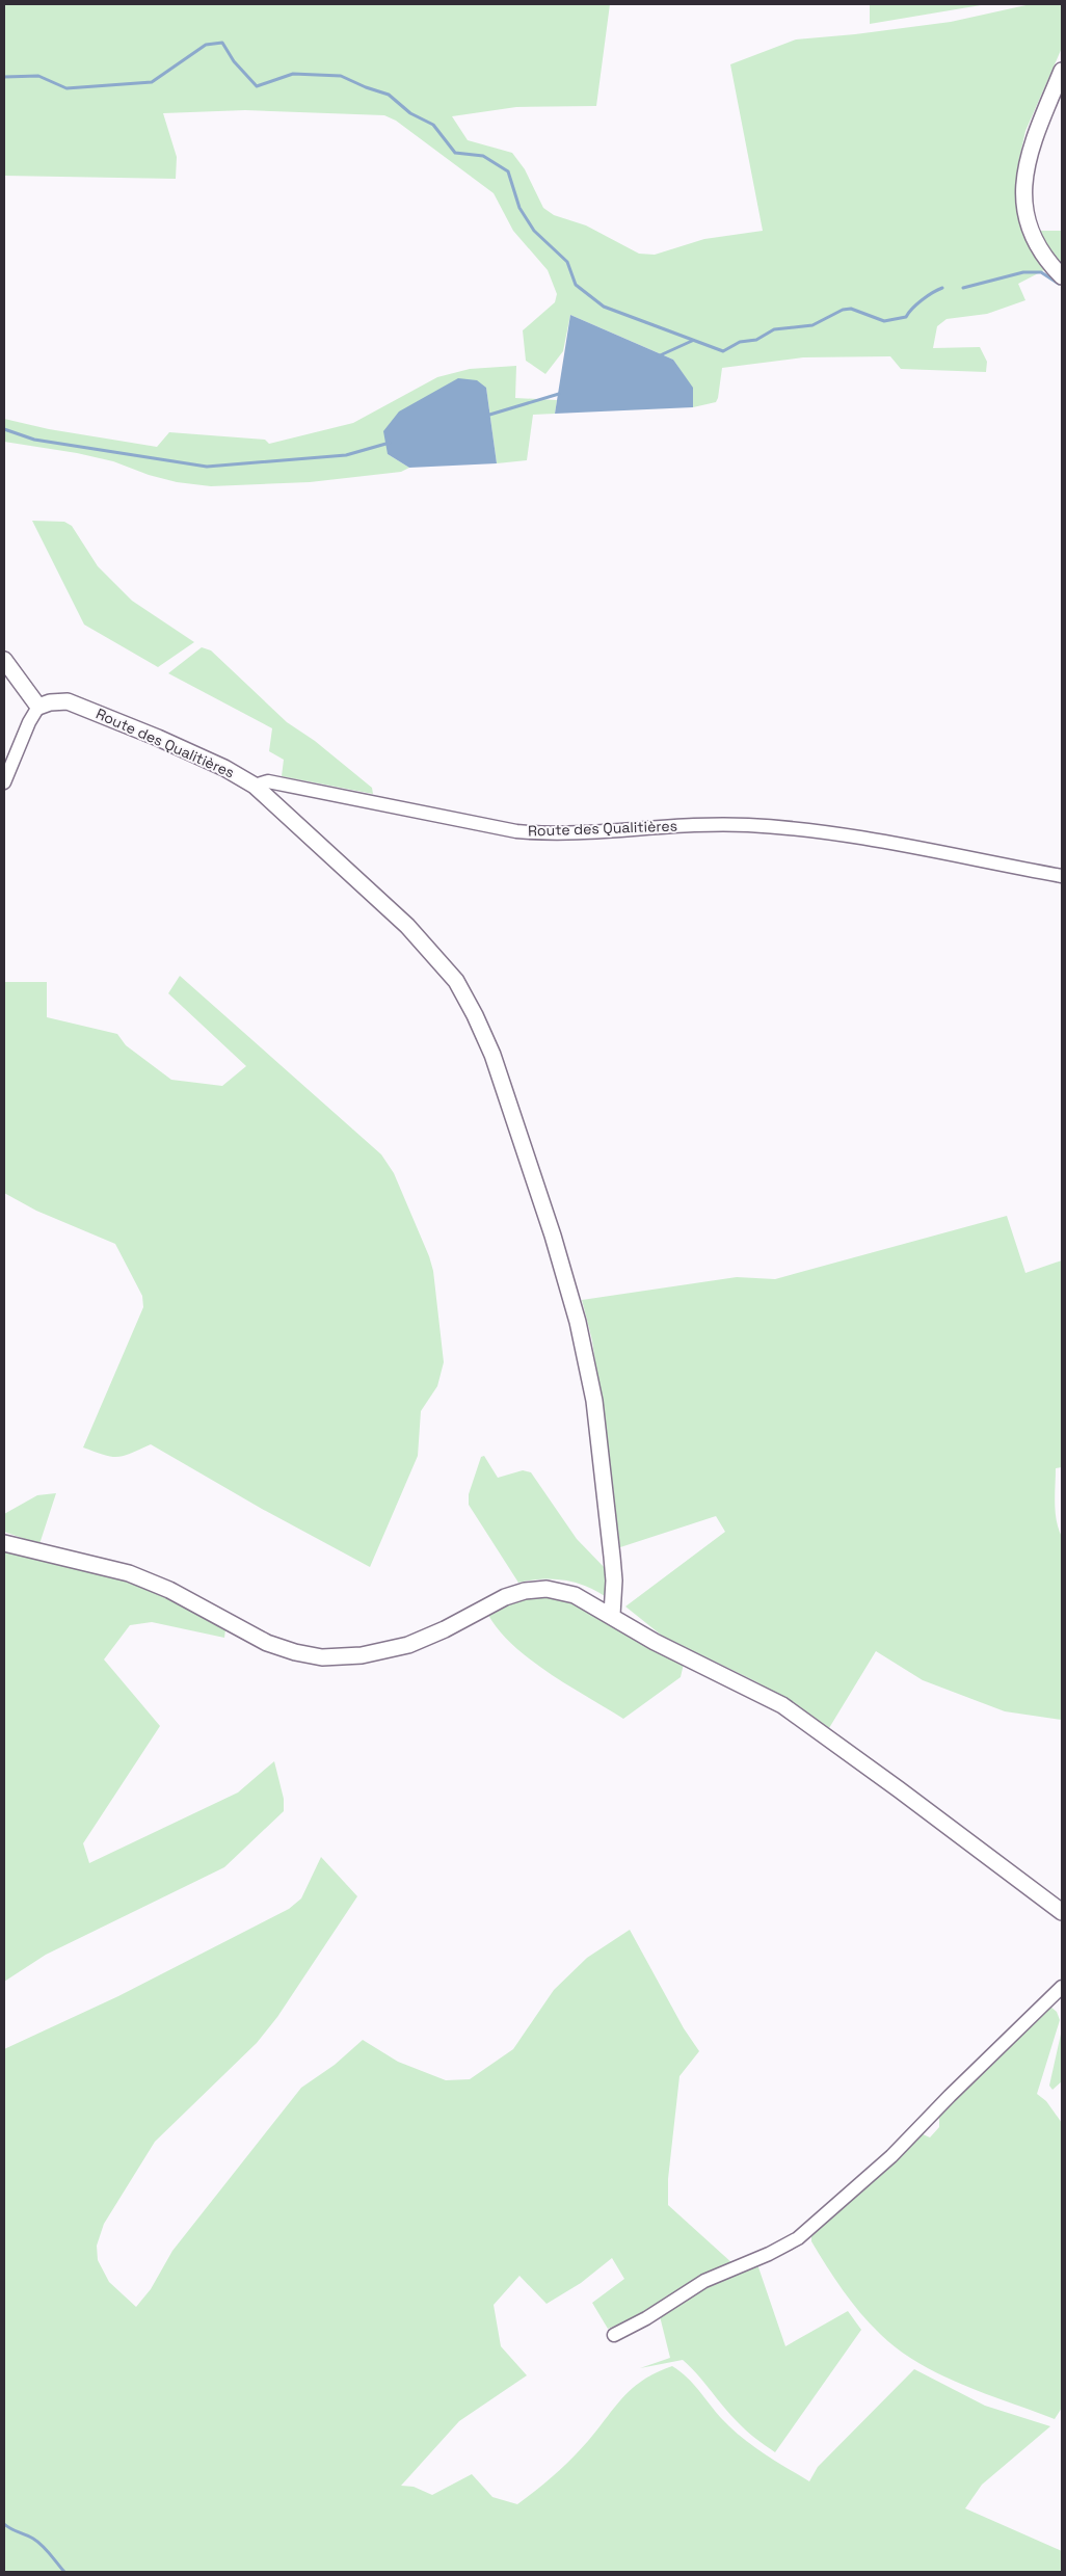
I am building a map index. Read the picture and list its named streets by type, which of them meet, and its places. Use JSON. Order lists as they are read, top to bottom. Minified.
{"streets":{"street":["Route des Qualitières"]}}
